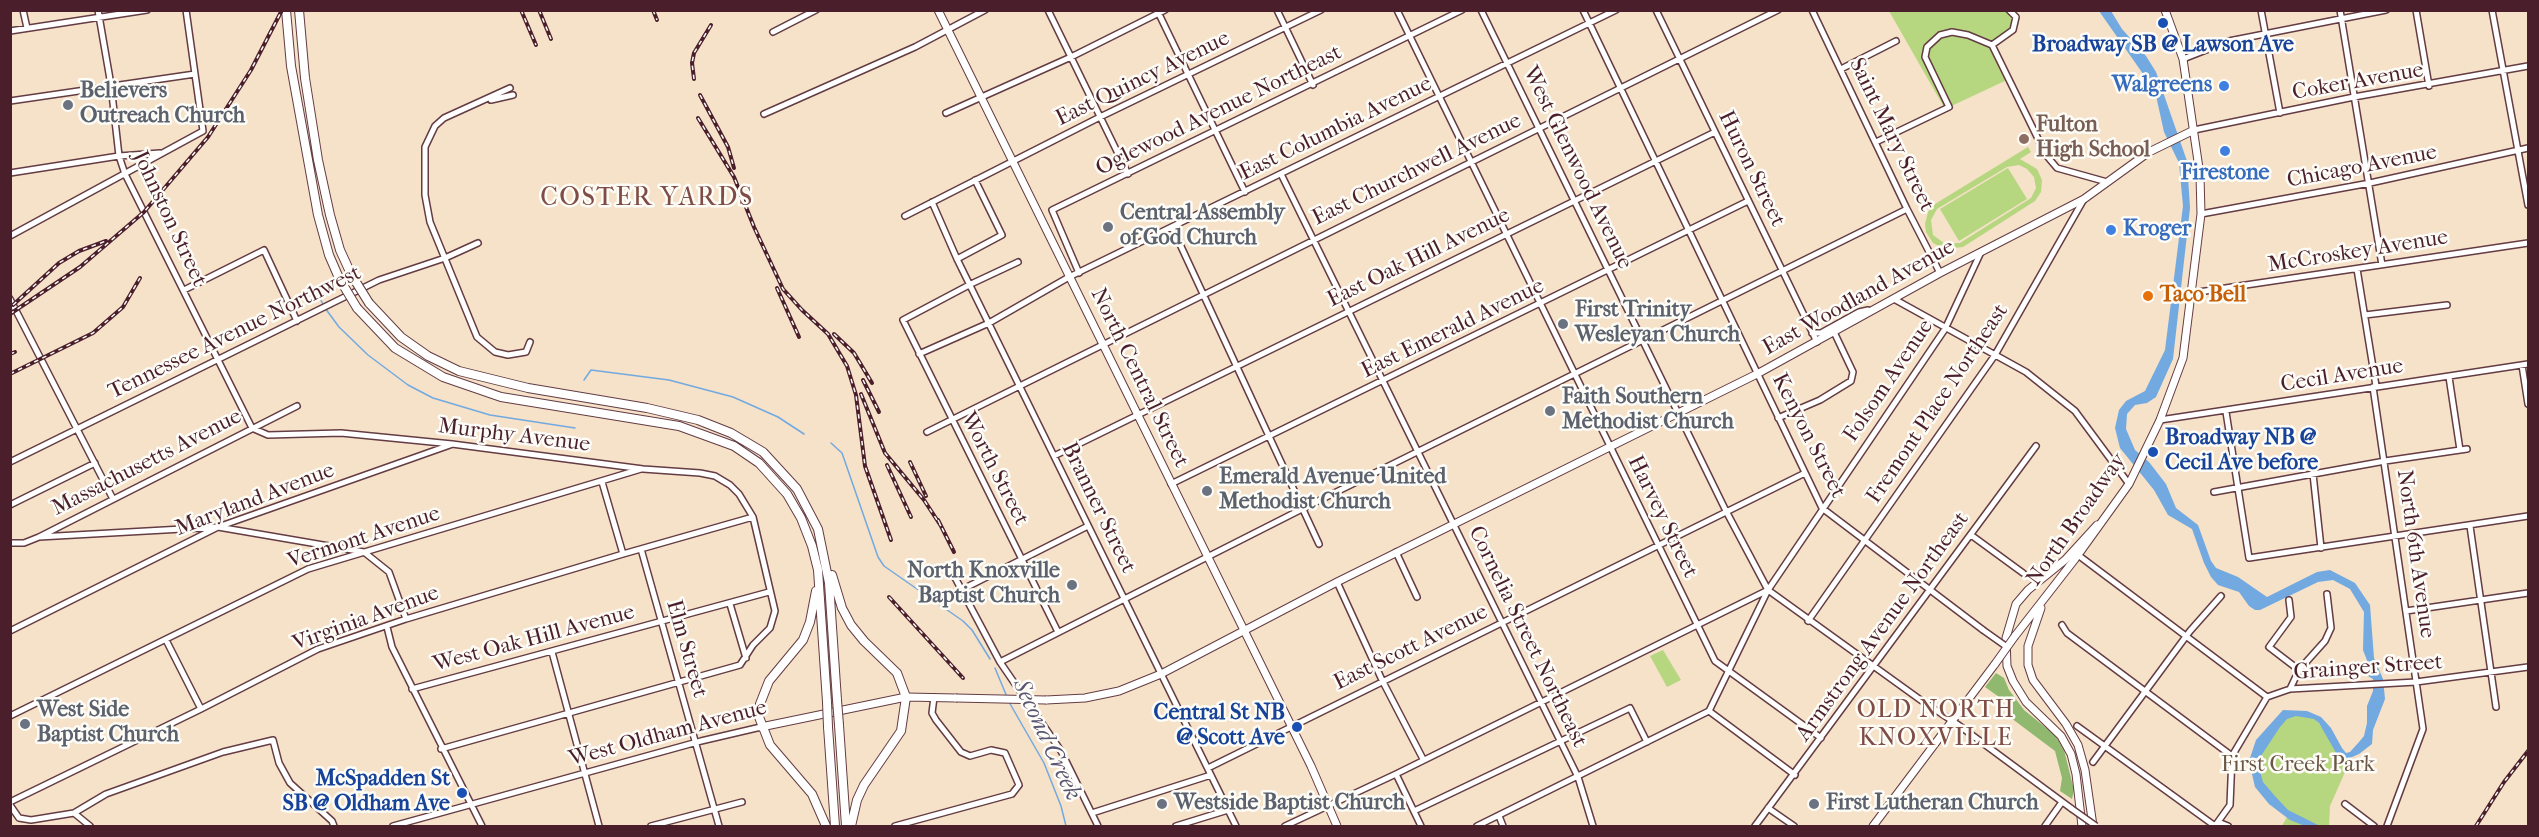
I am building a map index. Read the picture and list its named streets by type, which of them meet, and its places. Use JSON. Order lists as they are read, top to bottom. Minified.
{"streets":{"main road":["East Woodland Avenue","North Central Street","North Broadway","West Oldham Avenue"],"street":["East Quincy Avenue","Coker Avenue","Oglewood Avenue Northeast","East Columbia Avenue","Saint Mary Street","Chicago Avenue","West Glenwood Avenue","Huron Street","East Churchwell Avenue","Johnston Street","McCroskey Avenue","East Oak Hill Avenue","East Emerald Avenue","Tennessee Avenue Northwest","Cecil Avenue","Folsom Avenue","Fremont Place Northeast","Murphy Avenue","Kenyon Street","Massachusetts Avenue","Worth Street","Maryland Avenue","Branner Street","Harvey Street","Vermont Avenue","North 6th Avenue","Virginia Avenue","Armstrong Avenue Northeast","Cornelia Street Northeast","West Oak Hill Avenue","East Scott Avenue","Elm Street","Grainger Street"]},"crossings":[["East Quincy Avenue","North Central Street"],["East Quincy Avenue","Branner Street"],["Coker Avenue","East Woodland Avenue"],["Coker Avenue","North Broadway"],["Oglewood Avenue Northeast","East Columbia Avenue"],["Oglewood Avenue Northeast","Harvey Street"],["East Columbia Avenue","West Glenwood Avenue"],["East Columbia Avenue","North Central Street"],["East Columbia Avenue","Kenyon Street"],["East Columbia Avenue","Worth Street"],["East Columbia Avenue","Branner Street"],["East Columbia Avenue","Harvey Street"],["East Columbia Avenue","Cornelia Street Northeast"],["Saint Mary Street","East Woodland Avenue"],["Chicago Avenue","North Broadway"],["West Glenwood Avenue","East Churchwell Avenue"],["West Glenwood Avenue","East Oak Hill Avenue"],["West Glenwood Avenue","East Woodland Avenue"],["West Glenwood Avenue","East Emerald Avenue"],["West Glenwood Avenue","Folsom Avenue"],["West Glenwood Avenue","Fremont Place Northeast"],["West Glenwood Avenue","North Broadway"],["West Glenwood Avenue","Armstrong Avenue Northeast"],["West Glenwood Avenue","East Scott Avenue"],["Huron Street","East Churchwell Avenue"],["Huron Street","East Oak Hill Avenue"],["Huron Street","East Woodland Avenue"],["Huron Street","East Emerald Avenue"],["East Churchwell Avenue","North Central Street"],["East Churchwell Avenue","Kenyon Street"],["East Churchwell Avenue","Worth Street"],["East Churchwell Avenue","Branner Street"],["East Churchwell Avenue","Harvey Street"],["East Churchwell Avenue","Cornelia Street Northeast"],["Johnston Street","Tennessee Avenue Northwest"],["Johnston Street","Murphy Avenue"],["Johnston Street","Massachusetts Avenue"],["McCroskey Avenue","North Broadway"],["McCroskey Avenue","North 6th Avenue"],["East Oak Hill Avenue","North Central Street"],["East Oak Hill Avenue","Kenyon Street"],["East Oak Hill Avenue","Harvey Street"],["East Oak Hill Avenue","Cornelia Street Northeast"],["East Woodland Avenue","North Central Street"],["East Woodland Avenue","Folsom Avenue"],["East Woodland Avenue","Fremont Place Northeast"],["East Woodland Avenue","Kenyon Street"],["East Woodland Avenue","Branner Street"],["East Woodland Avenue","Harvey Street"],["East Woodland Avenue","North Broadway"],["East Woodland Avenue","Cornelia Street Northeast"],["East Woodland Avenue","West Oldham Avenue"],["East Emerald Avenue","North Central Street"],["East Emerald Avenue","Kenyon Street"],["East Emerald Avenue","Harvey Street"],["East Emerald Avenue","Cornelia Street Northeast"],["Cecil Avenue","North Broadway"],["Cecil Avenue","North 6th Avenue"],["North Central Street","East Scott Avenue"],["Folsom Avenue","Kenyon Street"],["Folsom Avenue","Harvey Street"],["Fremont Place Northeast","Kenyon Street"],["Murphy Avenue","Massachusetts Avenue"],["Murphy Avenue","Maryland Avenue"],["Murphy Avenue","Vermont Avenue"],["Murphy Avenue","Virginia Avenue"],["Kenyon Street","North Broadway"],["Kenyon Street","Armstrong Avenue Northeast"],["Kenyon Street","East Scott Avenue"],["Worth Street","Branner Street"],["Branner Street","East Scott Avenue"],["Branner Street","West Oldham Avenue"],["Harvey Street","Armstrong Avenue Northeast"],["Harvey Street","East Scott Avenue"],["North Broadway","Grainger Street"],["North 6th Avenue","Grainger Street"],["Virginia Avenue","Elm Street"],["Cornelia Street Northeast","East Scott Avenue"],["West Oak Hill Avenue","Elm Street"],["Elm Street","West Oldham Avenue"]],"districts":["COSTER YARDS","OLD NORTH KNOXVILLE"],"water":["Second Creek"],"parks":["First Creek Park"],"places":["Broadway SB @ Lawson Ave","Walgreens","Believers Outreach Church","Fulton High School","Firestone","Central Assembly of God Church","Kroger","Taco Bell","First Trinity Wesleyan Church","Faith Southern Methodist Church","Broadway NB @ Cecil Ave before","Emerald Avenue United Methodist Church","North Knoxville Baptist Church","West Side Baptist Church","Central St NB @ Scott Ave","McSpadden St SB @ Oldham Ave","Westside Baptist Church","First Lutheran Church"]}
